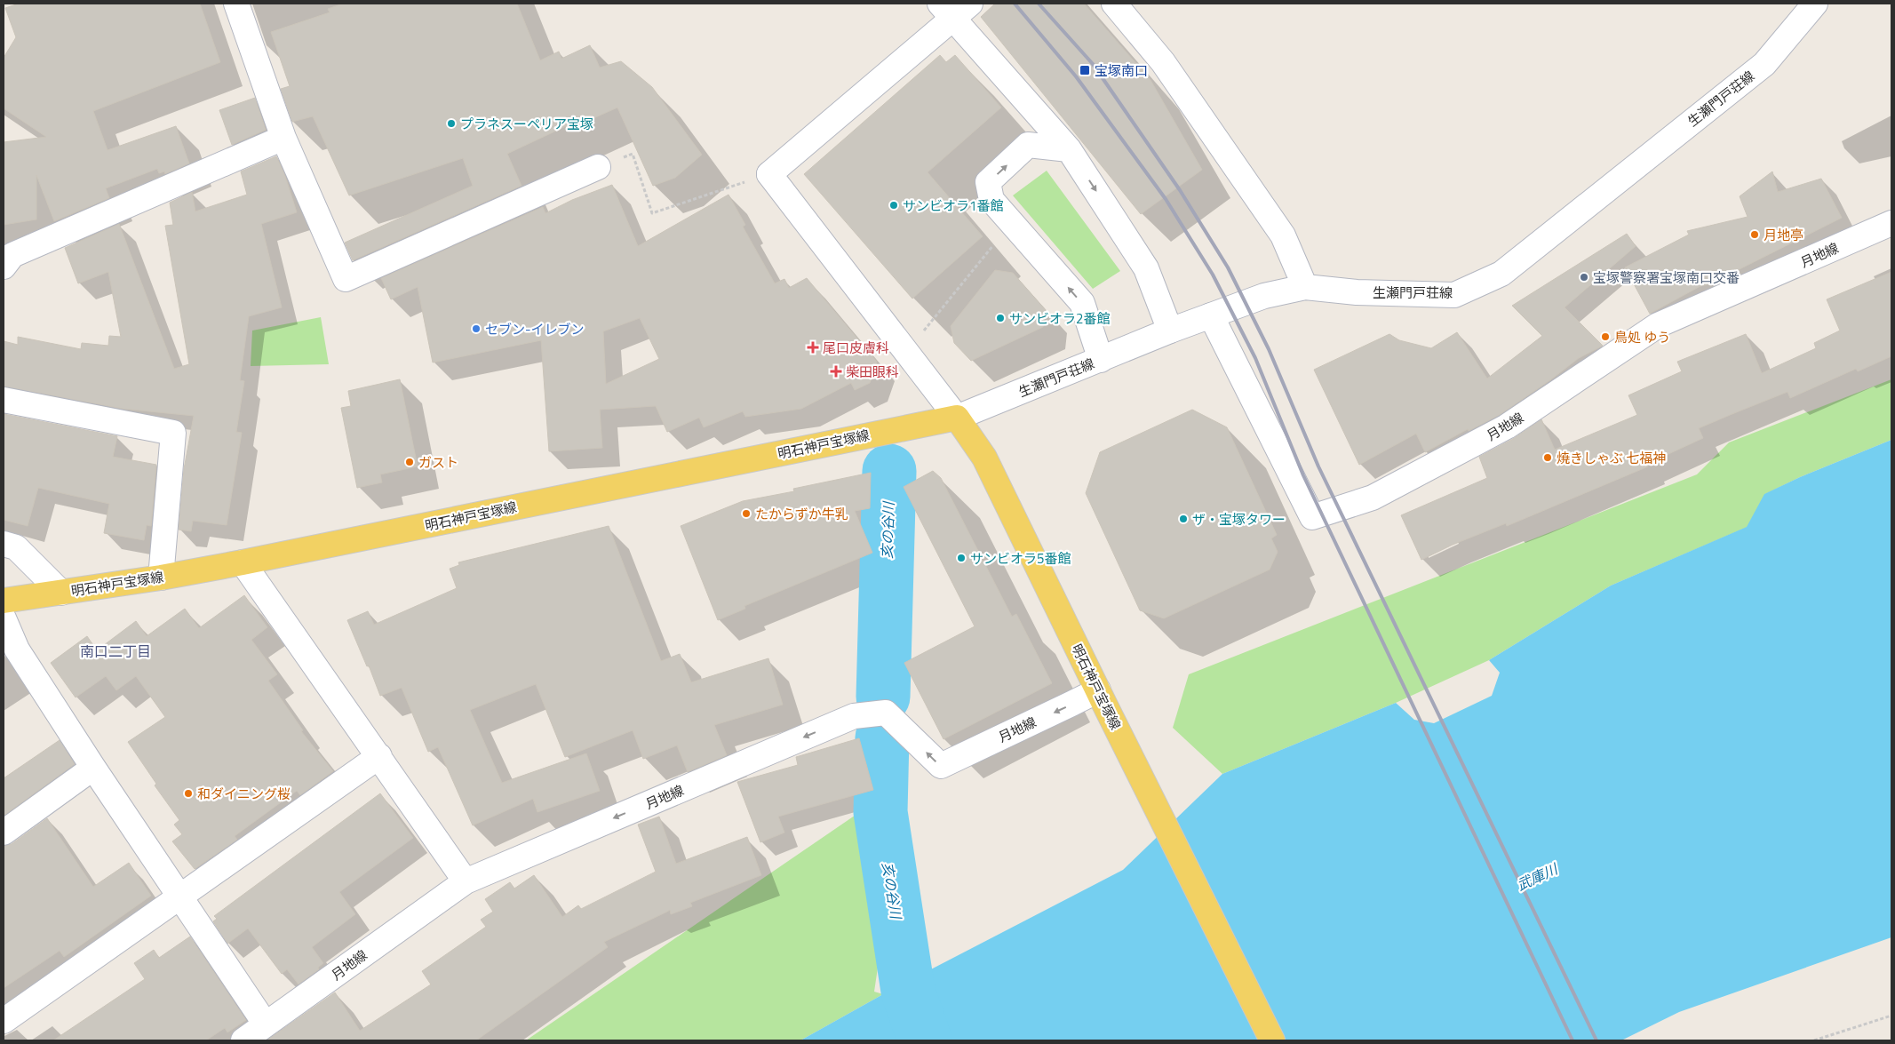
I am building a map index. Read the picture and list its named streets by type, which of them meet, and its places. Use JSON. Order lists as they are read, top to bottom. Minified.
{"streets":{"main road":["明石神戸宝塚線"],"street":["生瀬門戸荘線","月地線"]},"crossings":[["生瀬門戸荘線","月地線"],["生瀬門戸荘線","明石神戸宝塚線"],["月地線","明石神戸宝塚線"]],"one_way":["月地線"],"districts":["南口二丁目"],"water":["亥の谷川","武庫川"],"places":{"transit":["宝塚南口"],"other":["プラネスーペリア宝塚","サンビオラ1番館","月地亭","宝塚警察署宝塚南口交番","サンビオラ2番館","セブン-イレブン","鳥処 ゆう","焼きしゃぶ 七福神","ガスト","たからずか牛乳","ザ・宝塚タワー","サンビオラ5番館","和ダイニング桜"],"health":["尾口皮膚科","柴田眼科"]}}
